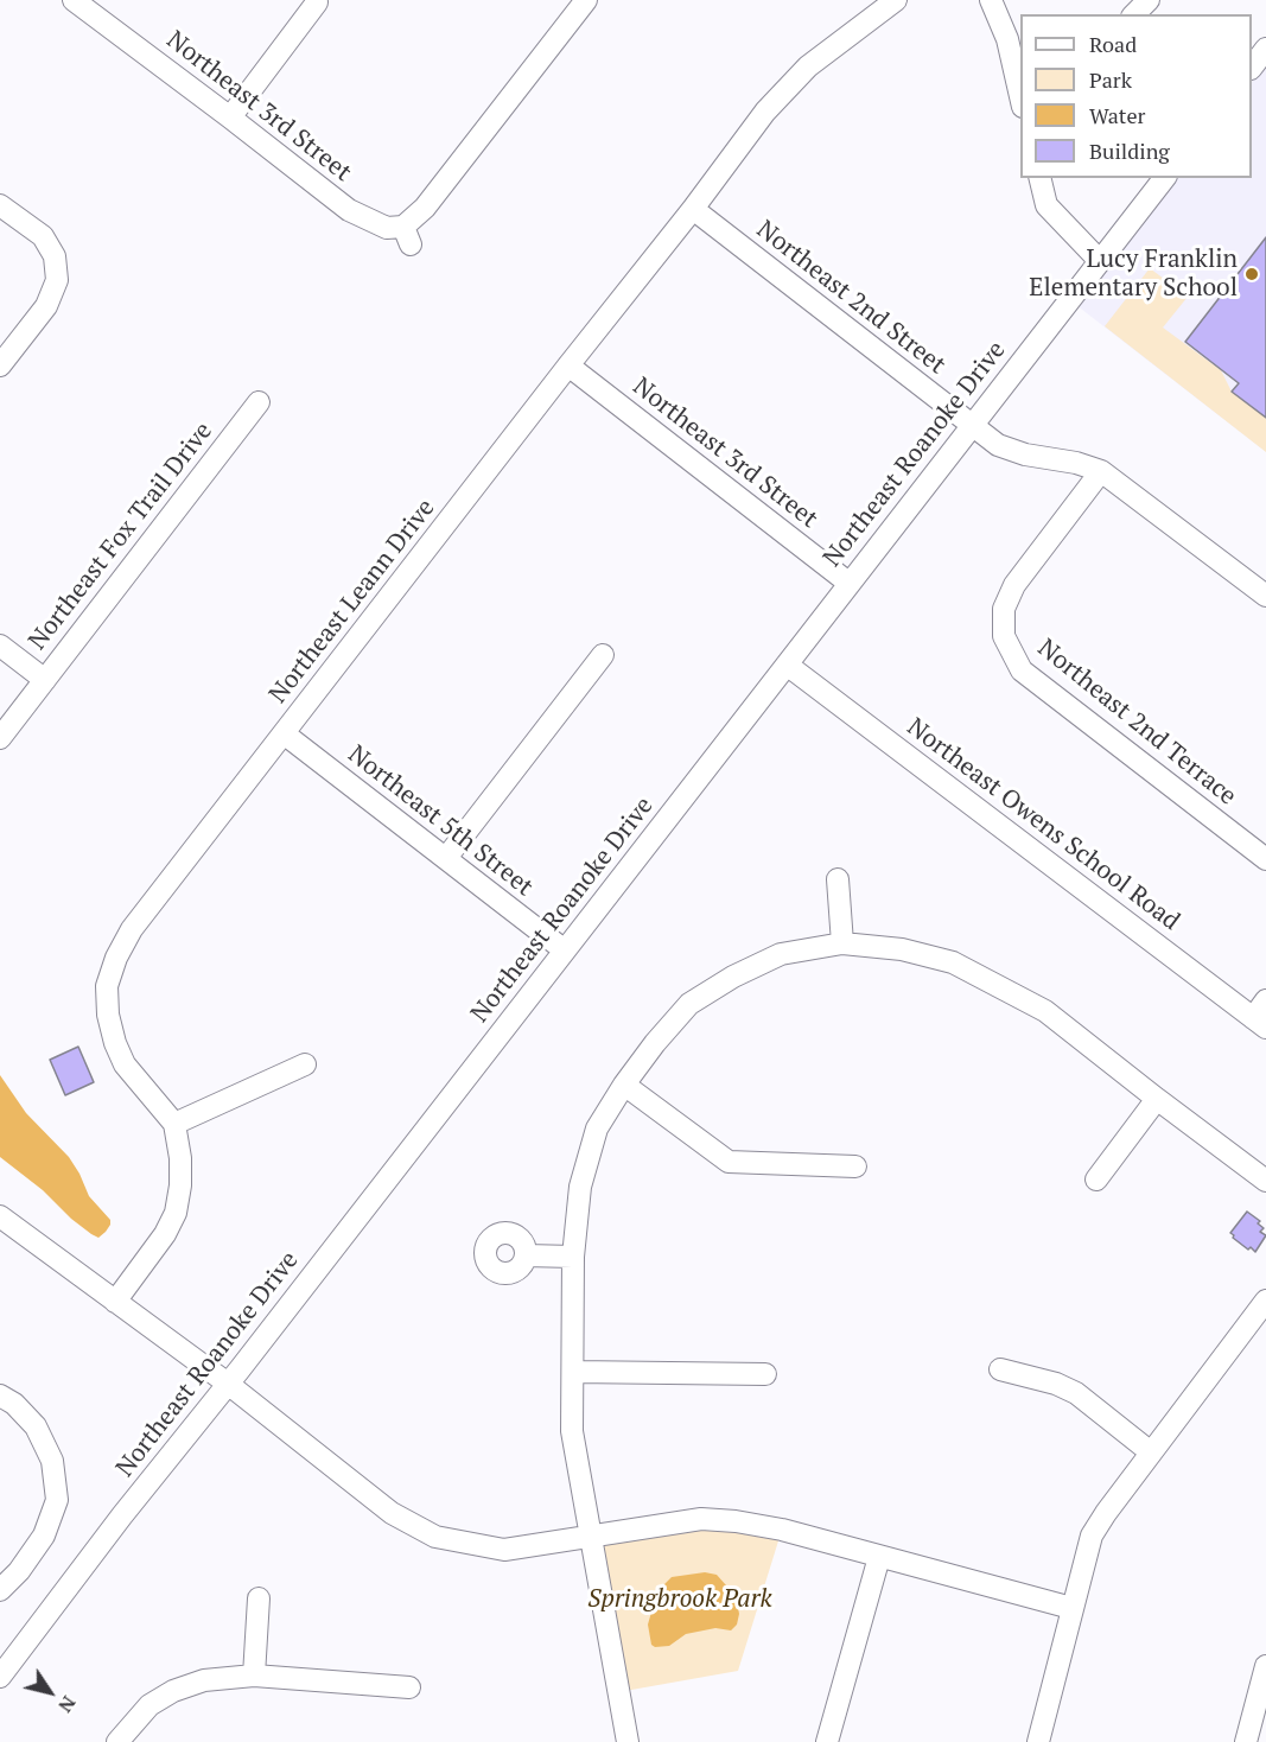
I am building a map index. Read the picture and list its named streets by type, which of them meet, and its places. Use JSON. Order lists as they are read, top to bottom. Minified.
{"streets":{"street":["Northeast 3rd Street","Northeast 2nd Street","Northeast Roanoke Drive","Northeast Fox Trail Drive","Northeast Leann Drive","Northeast 2nd Terrace","Northeast 5th Street","Northeast Owens School Road"]},"crossings":[["Northeast 3rd Street","Northeast Roanoke Drive"],["Northeast 3rd Street","Northeast Leann Drive"],["Northeast 2nd Street","Northeast Roanoke Drive"],["Northeast 2nd Street","Northeast Leann Drive"],["Northeast 2nd Street","Northeast 2nd Terrace"],["Northeast Roanoke Drive","Northeast 5th Street"],["Northeast Roanoke Drive","Northeast Owens School Road"],["Northeast Leann Drive","Northeast 5th Street"]],"parks":["Springbrook Park"],"places":["Lucy Franklin Elementary School"],"legend":["Road","Park","Water","Building"],"north":"bottom right"}
